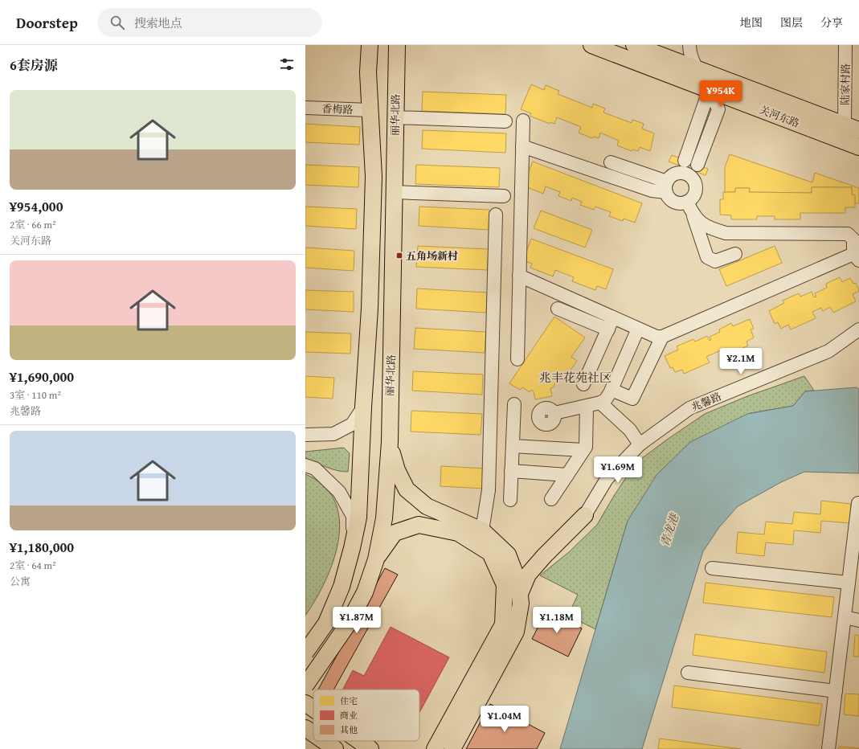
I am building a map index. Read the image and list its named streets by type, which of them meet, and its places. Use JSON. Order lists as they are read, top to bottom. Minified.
{"streets":{"main road":["丽华北路","关河东路"],"street":["陆家村路","香梅路","兆馨路"]},"crossings":[["陆家村路","关河东路"]],"districts":["兆丰花苑社区"],"water":["青龙港"],"places":{"transit":["五角场新村"]},"legend":["住宅","商业","其他"],"page":{"header":"Doorstep","search":"搜索地点","nav":["地图","图层","分享"],"heading":"6套房源","price":["¥954K","¥2.1M","¥1.69M","¥1.87M","¥1.18M","¥1.04M"],"list":[{"name":"¥954,000","note":"2室 · 66 m² · 关河东路"},{"name":"¥1,690,000","note":"3室 · 110 m² · 兆馨路"},{"name":"¥1,180,000","note":"2室 · 64 m² · 公寓"}]}}
